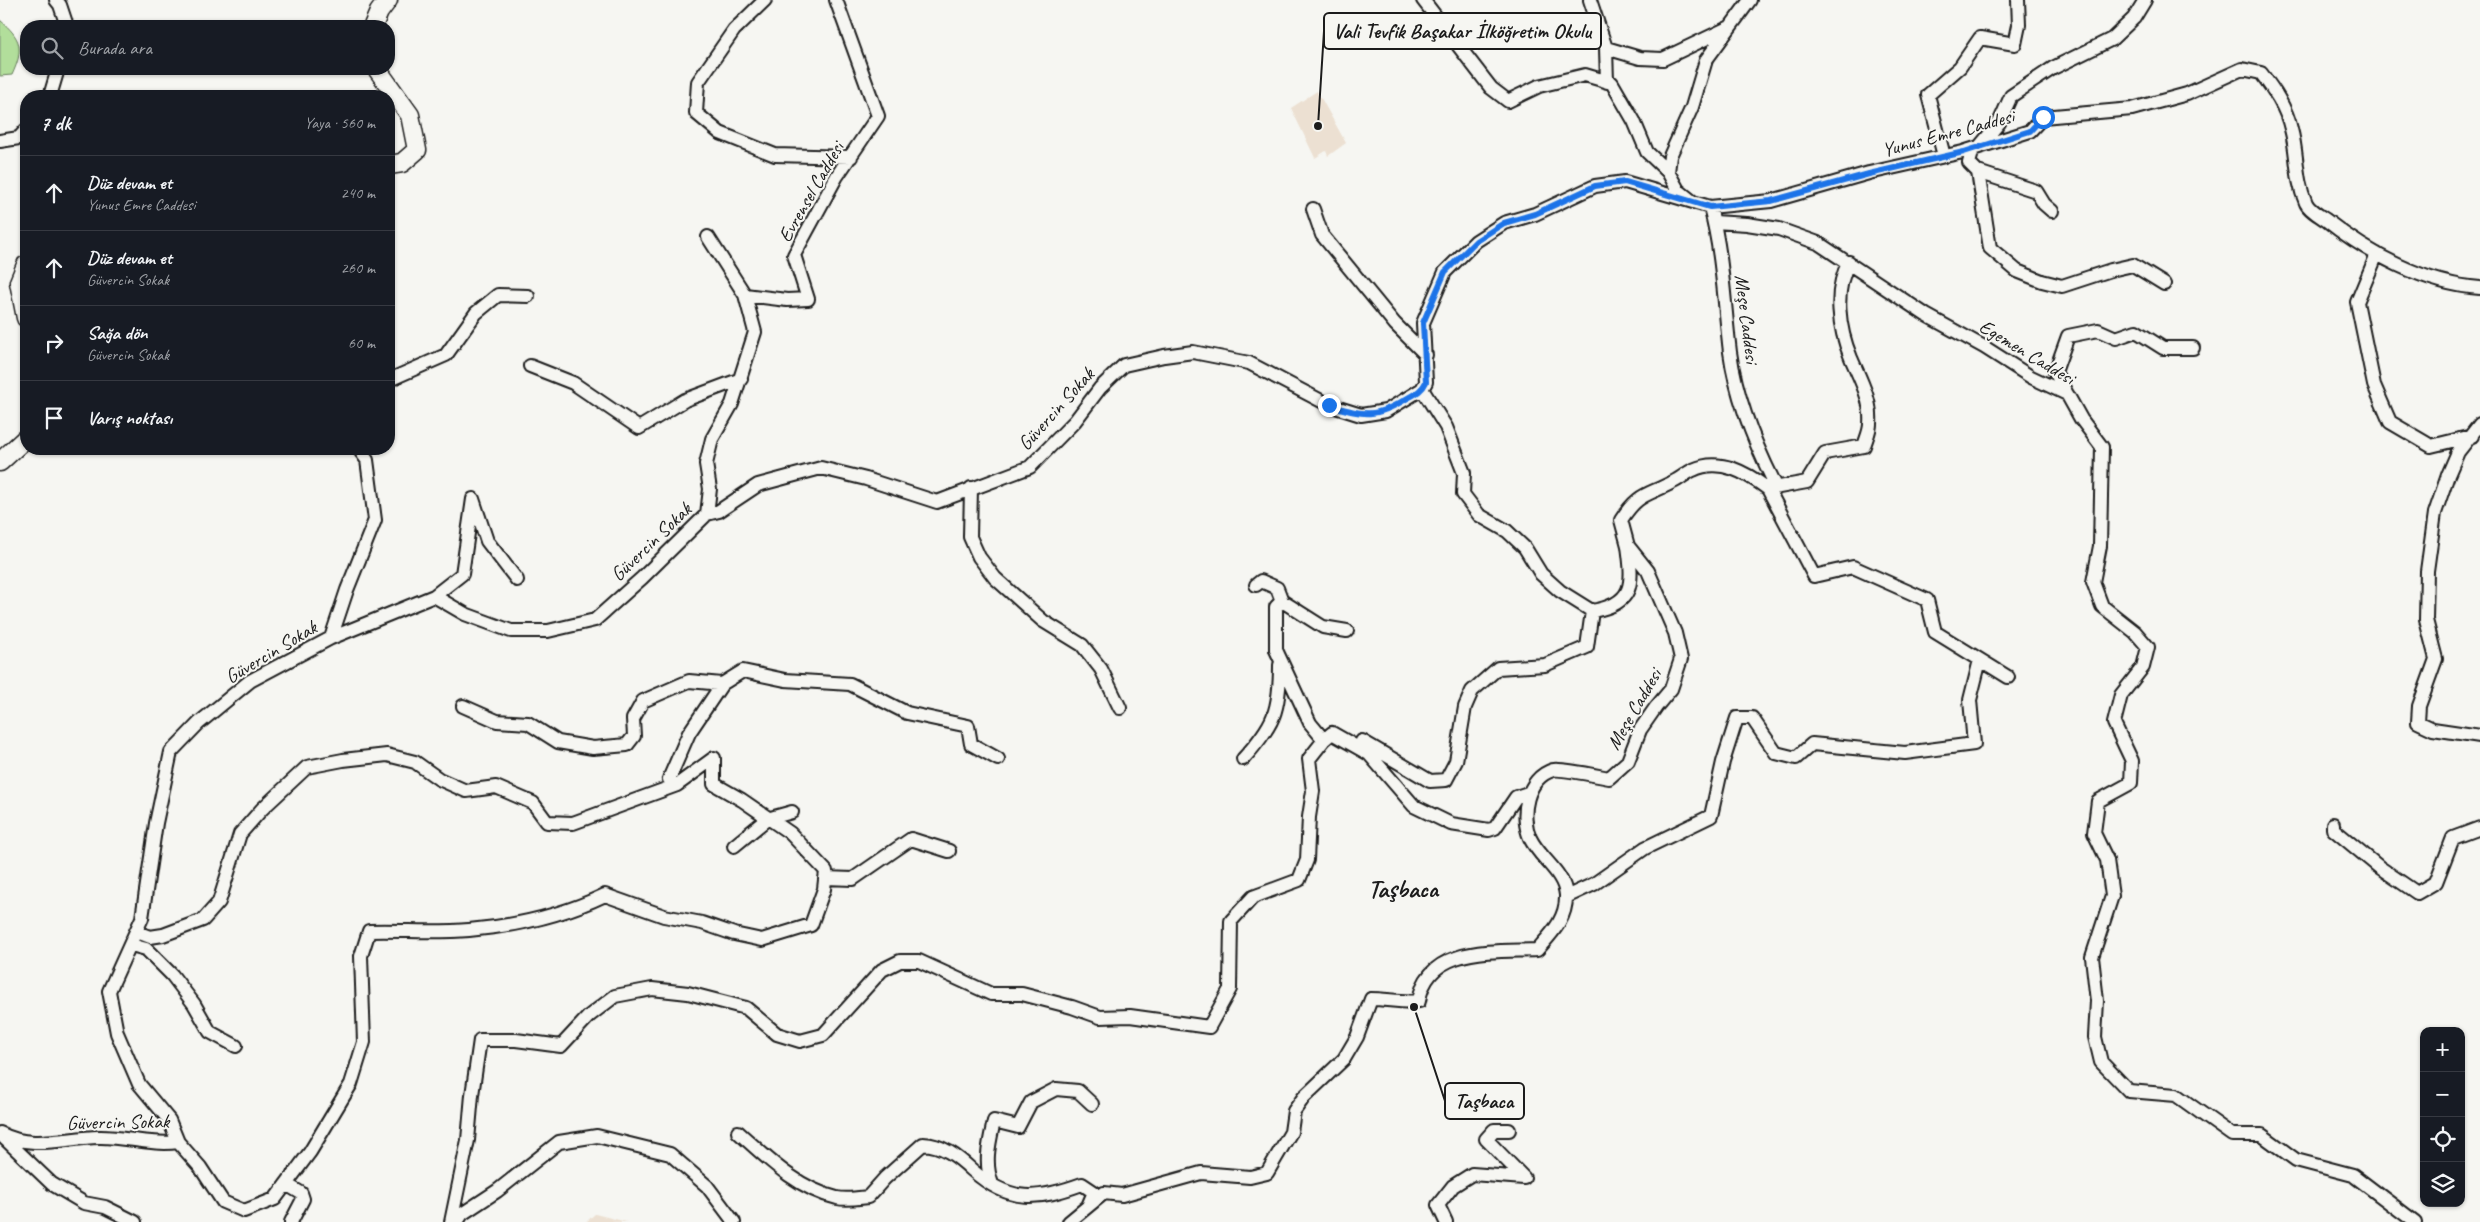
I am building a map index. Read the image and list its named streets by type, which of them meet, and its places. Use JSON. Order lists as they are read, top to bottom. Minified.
{"streets":{"street":["Yunus Emre Caddesi","Evrensel Caddesi","Meşe Caddesi","Egemen Caddesi","Güvercin Sokak"]},"crossings":[["Yunus Emre Caddesi","Meşe Caddesi"],["Meşe Caddesi","Egemen Caddesi"]],"districts":["Taşbaca"],"places":["Vali Tevfik Başakar İlköğretim Okulu","Taşbaca"],"page":{"search":"Burada ara","heading":["7 dk","Yaya · 560 m"],"list":[["Düz devam et","Yunus Emre Caddesi","240 m"],["Düz devam et","Güvercin Sokak","260 m"],["Sağa dön","Güvercin Sokak","60 m"],"Varış noktası"],"map_buttons":["+","−"]}}
